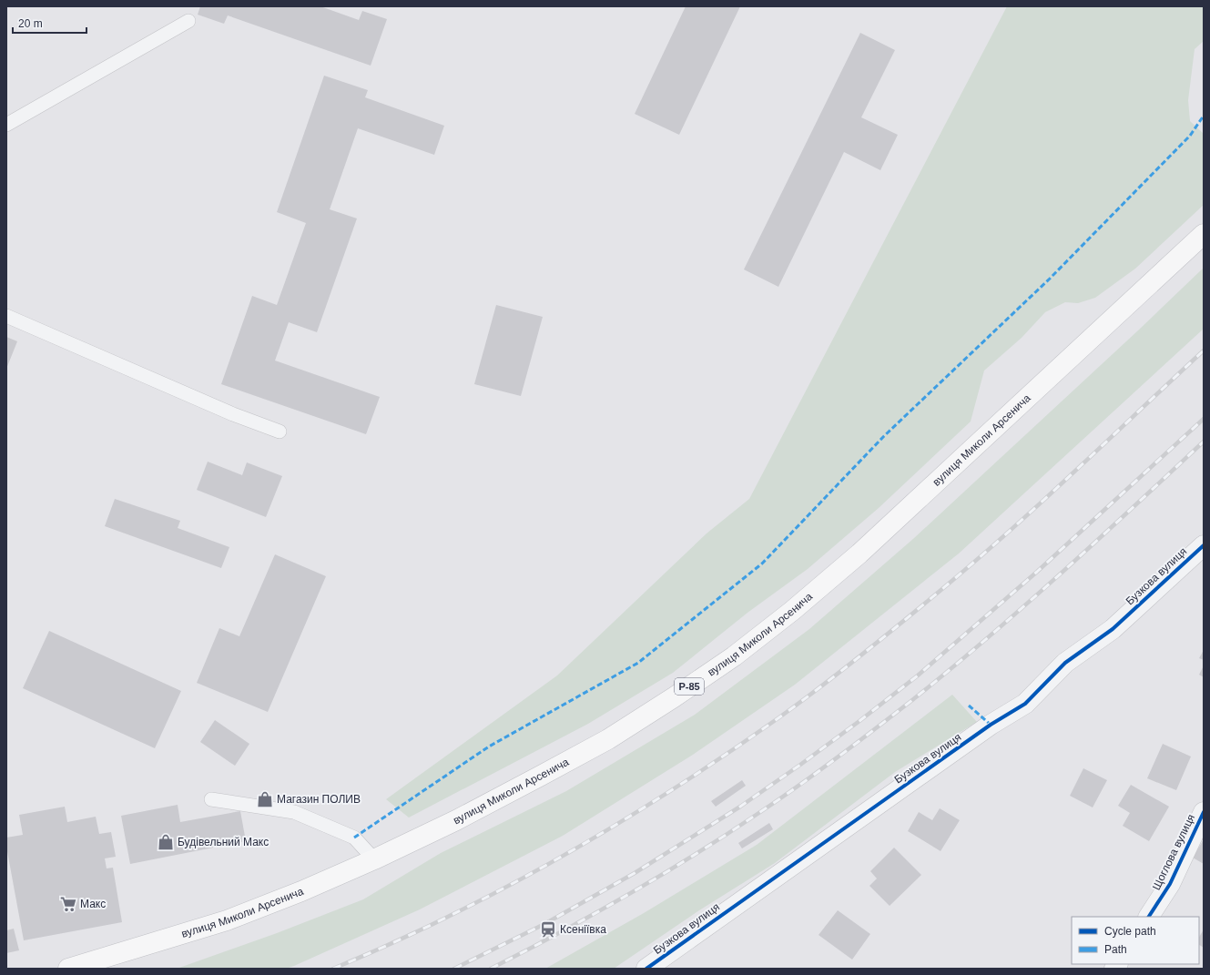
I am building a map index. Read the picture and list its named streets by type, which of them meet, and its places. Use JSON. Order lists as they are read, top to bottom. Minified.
{"streets":{"main road":["вулиця Миколи Арсенича","Р-85"],"street":["Бузкова вулиця","Щоглова вулиця"]},"places":{"shop":["Магазин ПОЛИВ","Будівельний Макс"],"supermarket":["Макс"],"station":["Ксеніївка"]},"legend":["Cycle path","Path"],"scale_bar":"20 m"}
